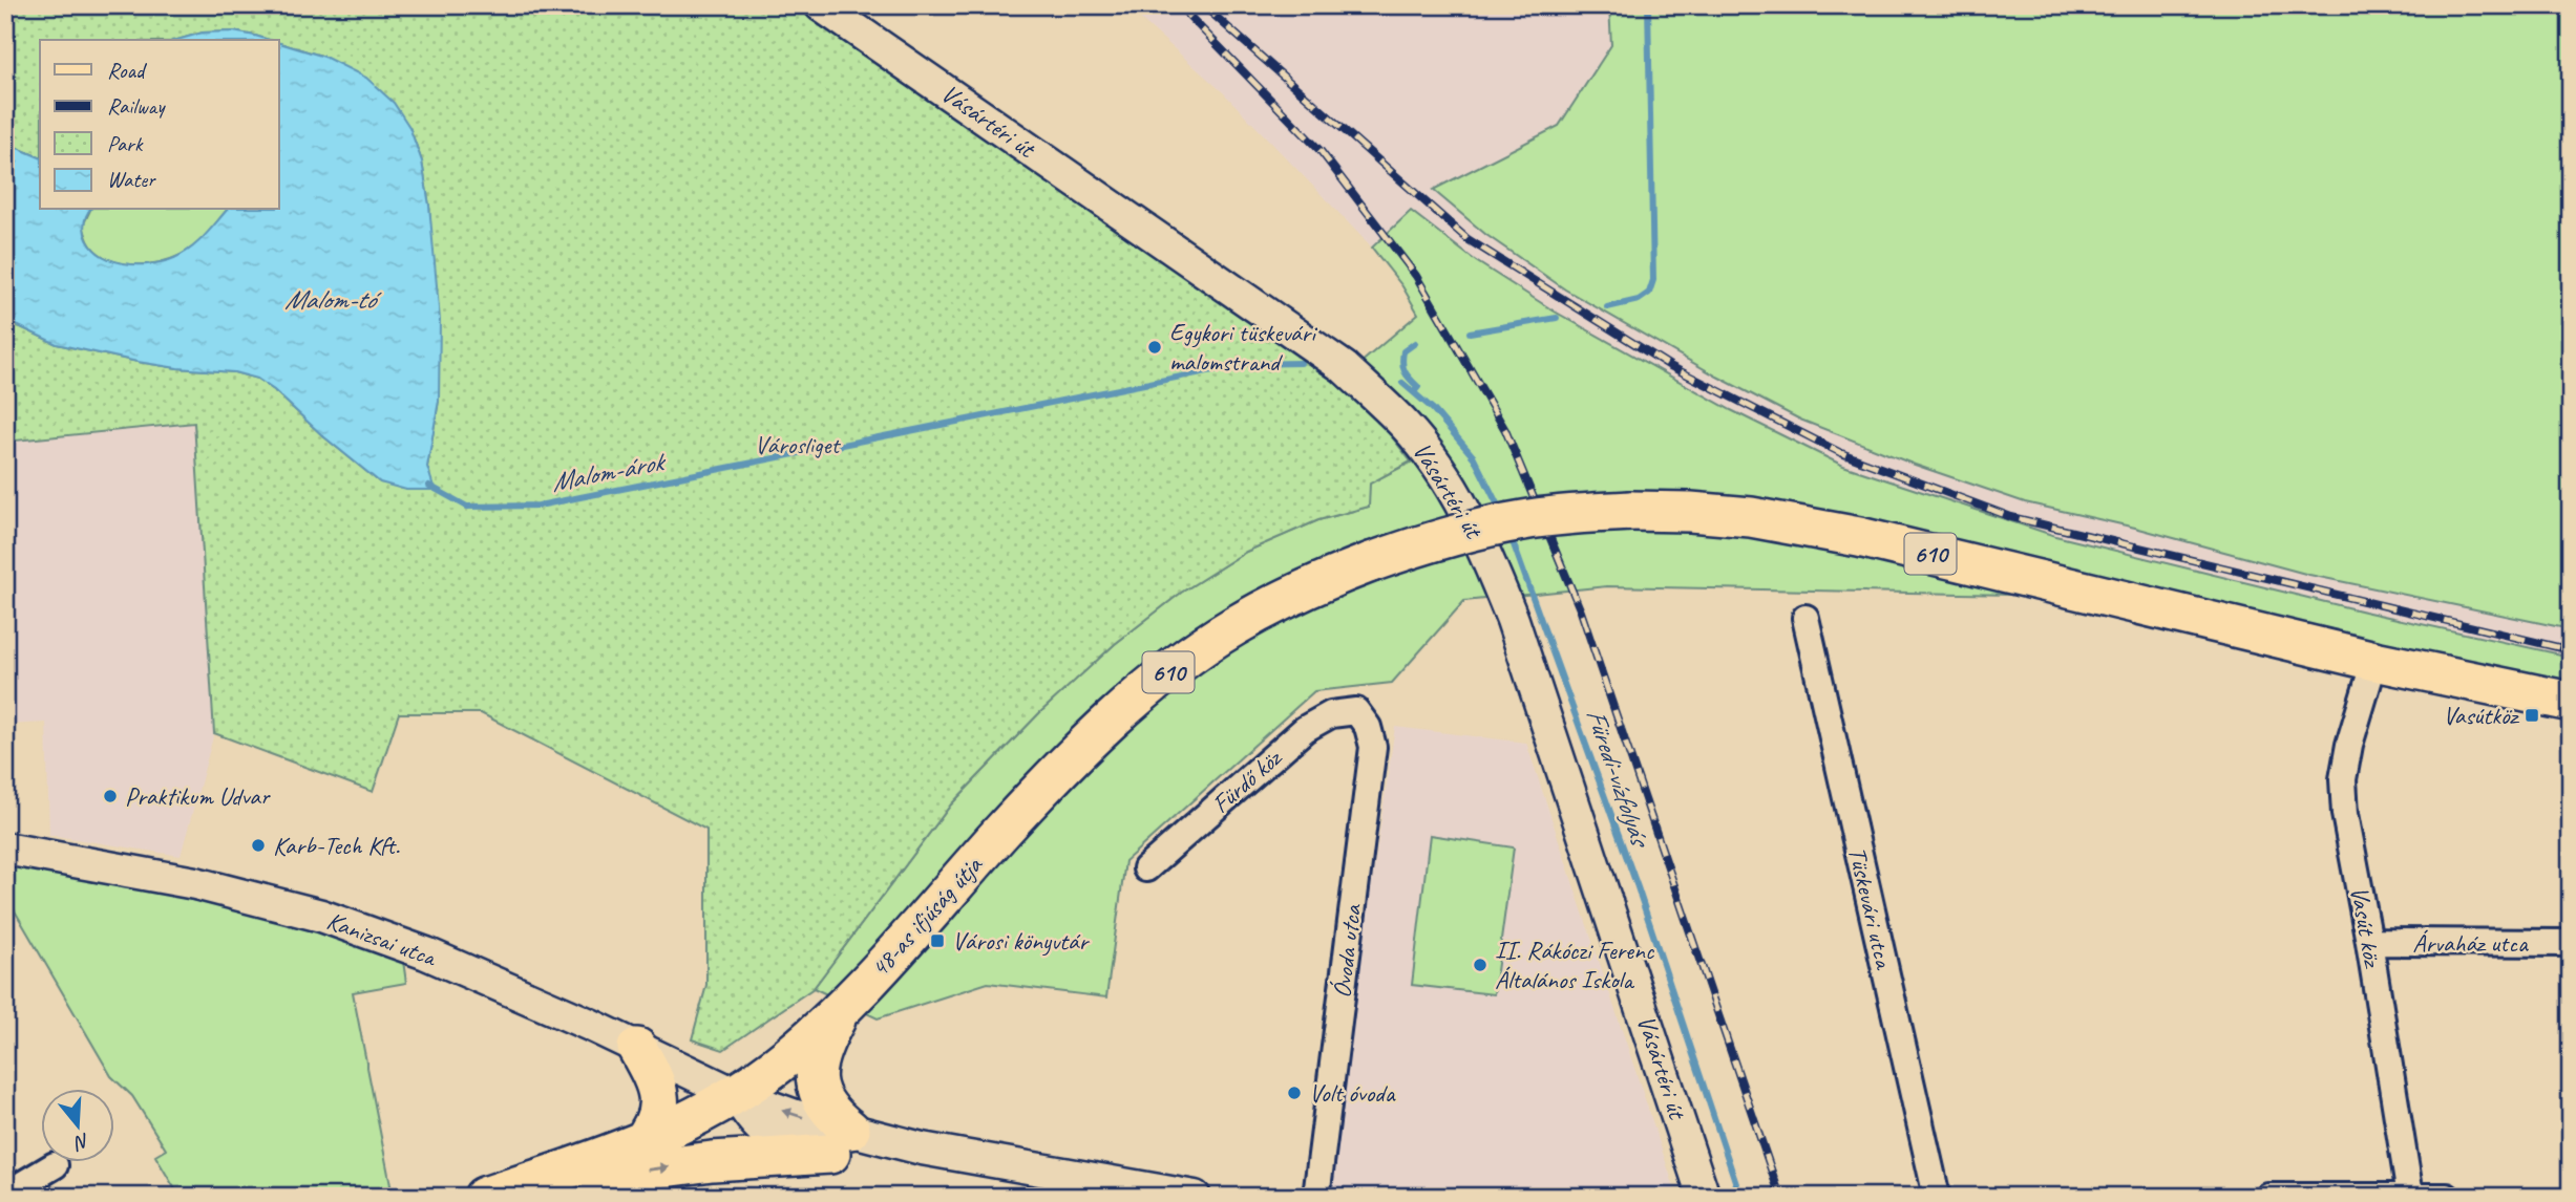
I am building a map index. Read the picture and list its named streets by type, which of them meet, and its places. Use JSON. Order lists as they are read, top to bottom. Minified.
{"streets":{"main road":["610","48-as ifjúság útja"],"street":["Vásártéri út","Fürdő köz","Tüskevári utca","Vasút köz","Kanizsai utca","Árvaház utca","Óvoda utca"]},"crossings":[["610","48-as ifjúság útja"],["610","Vasút köz"],["Fürdő köz","Óvoda utca"],["48-as ifjúság útja","Vasút köz"],["48-as ifjúság útja","Kanizsai utca"],["Vasút köz","Árvaház utca"]],"water":["Malom-tó","Malom-árok","Füredi-vízfolyás"],"parks":["Városliget"],"places":{"other":["Egykori tüskevári malomstrand","Praktikum Udvar","Karb-Tech Kft.","II. Rákóczi Ferenc Általános Iskola","Volt óvoda"],"transit":["Vasútköz","Városi könyvtár"]},"legend":["Road","Railway","Park","Water"],"north":"bottom"}
